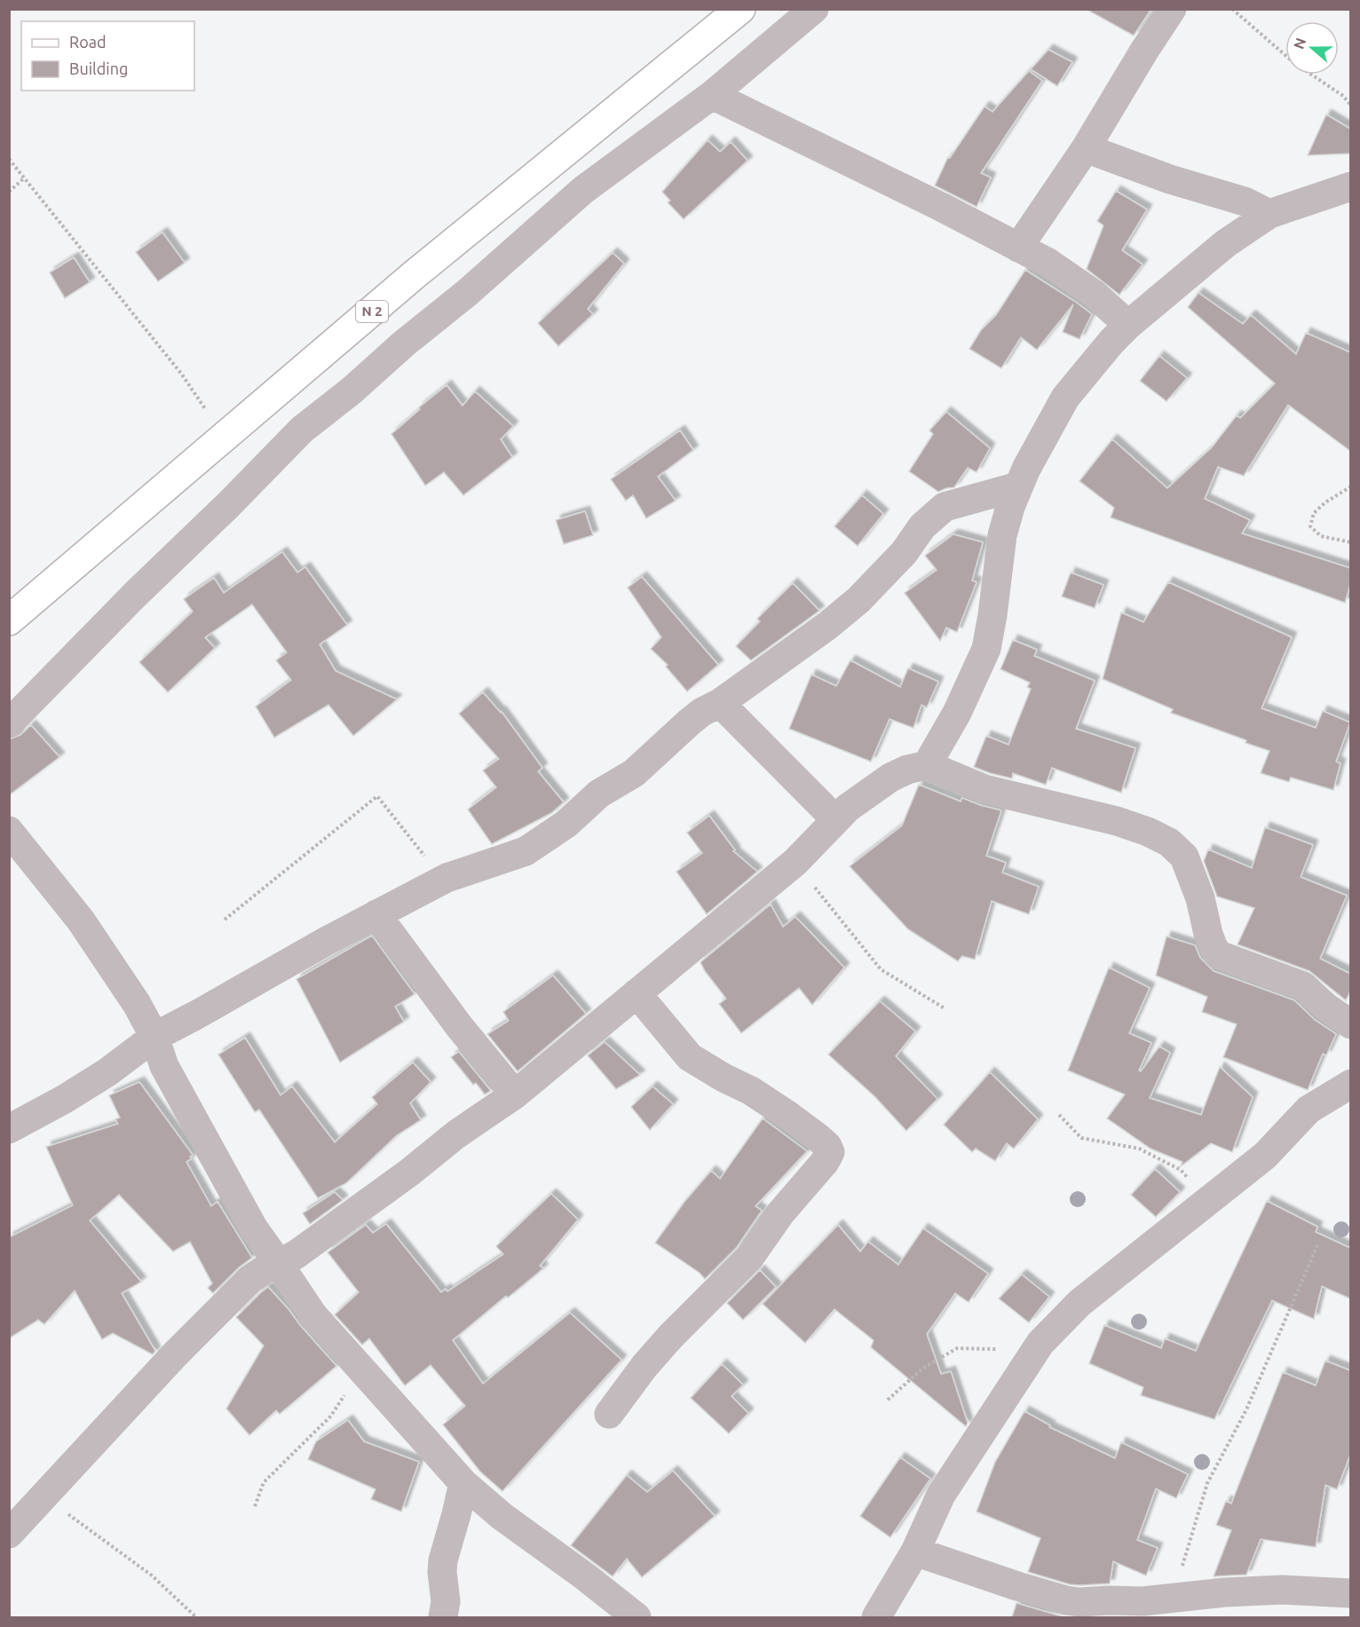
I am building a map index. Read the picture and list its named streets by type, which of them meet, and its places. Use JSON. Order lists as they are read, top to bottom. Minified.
{"streets":{"main road":["N 2"]},"legend":["Road","Building"],"north":"left"}
